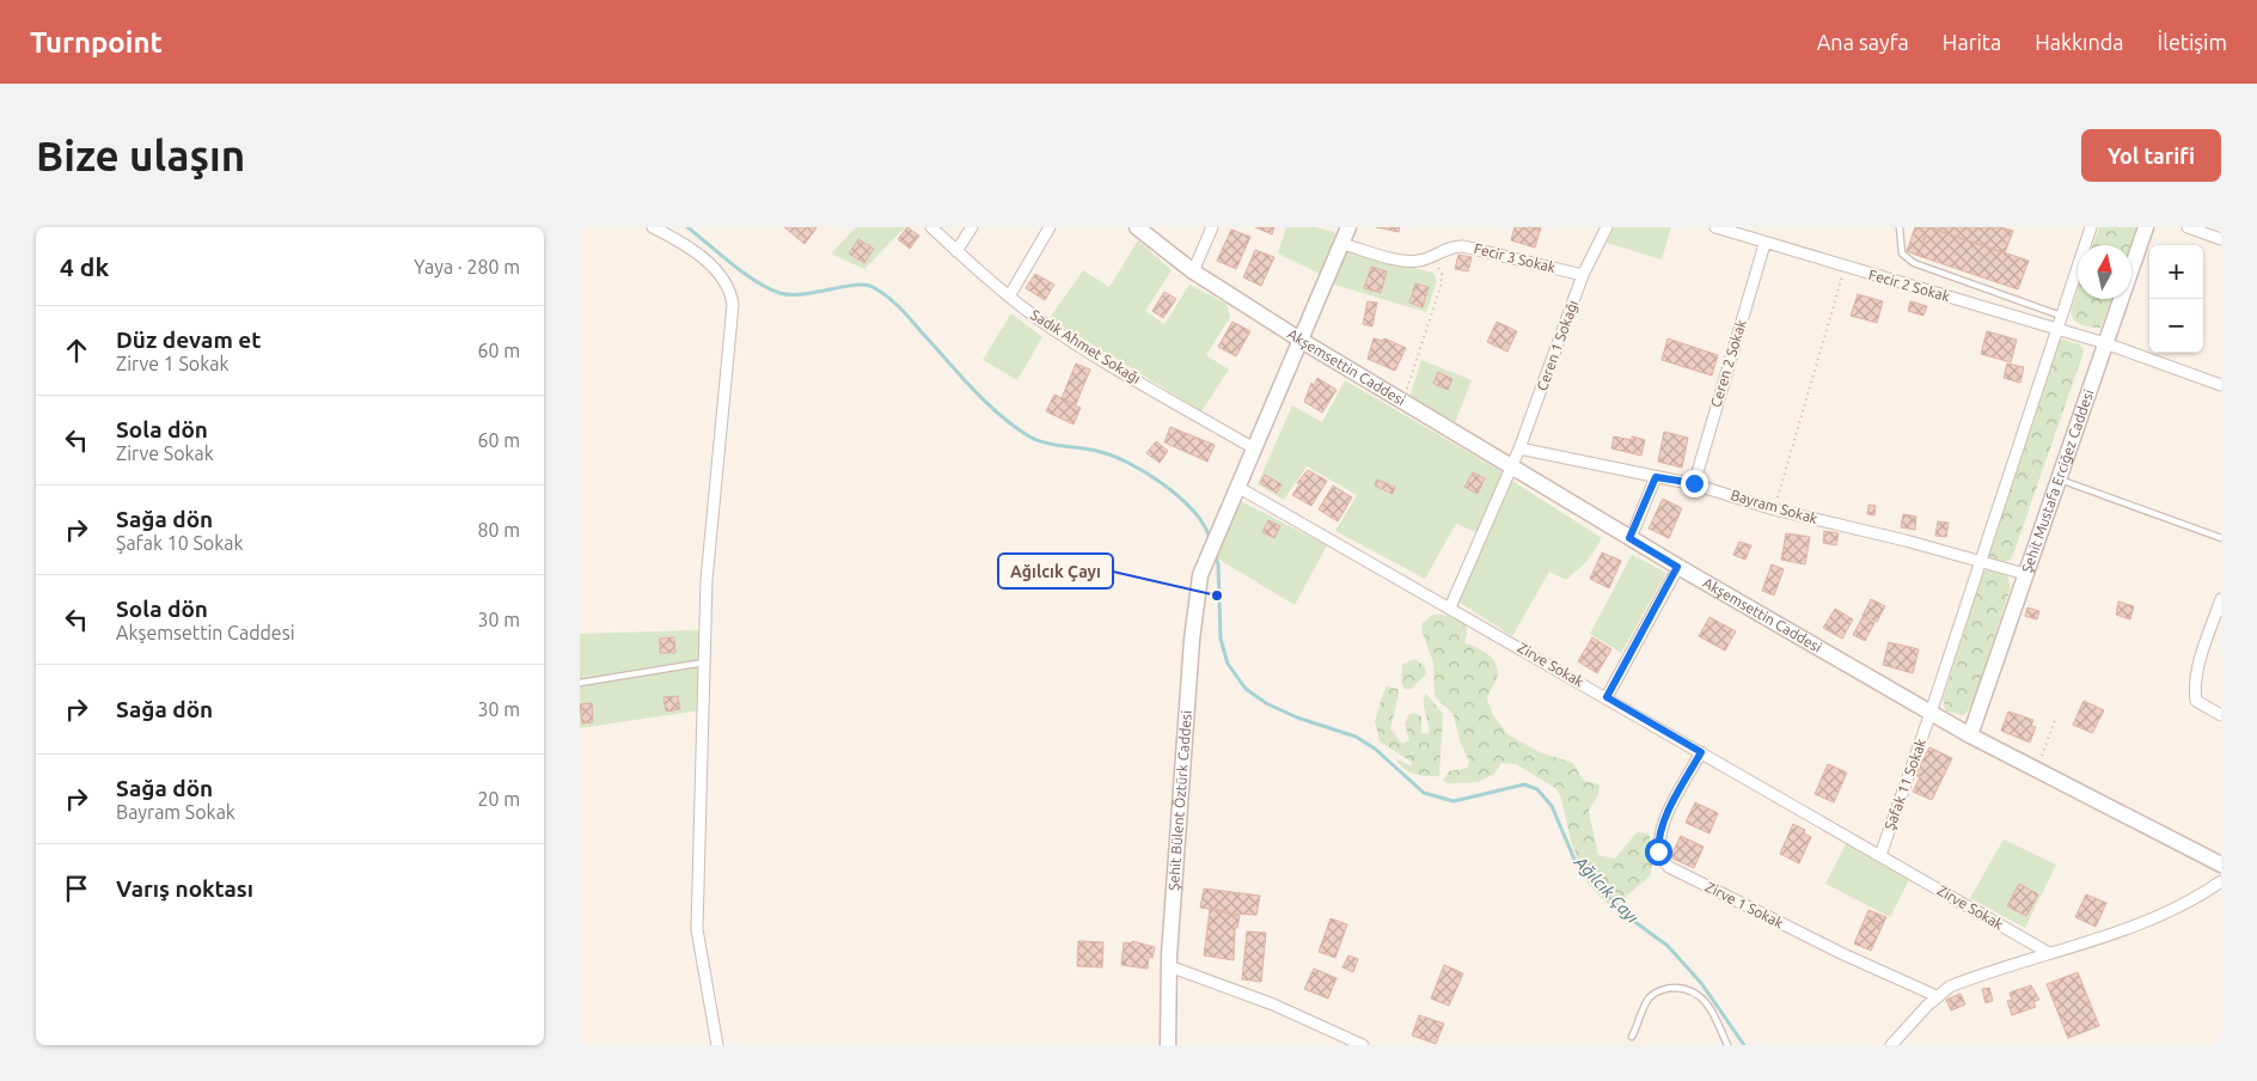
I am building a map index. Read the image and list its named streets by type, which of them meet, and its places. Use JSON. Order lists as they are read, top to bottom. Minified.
{"streets":{"street":["Fecir 3 Sokak","Fecir 2 Sokak","Ceren 1 Sokağı","Sadık Ahmet Sokağı","Ceren 2 Sokak","Akşemsettin Caddesi","Şehit Mustafa Erciğez Caddesi","Bayram Sokak","Zirve Sokak","Şafak 11 Sokak","Şehit Bülent Öztürk Caddesi","Zirve 1 Sokak"]},"crossings":[["Fecir 3 Sokak","Ceren 1 Sokağı"],["Fecir 2 Sokak","Ceren 2 Sokak"],["Fecir 2 Sokak","Şehit Mustafa Erciğez Caddesi"],["Fecir 2 Sokak","Şafak 11 Sokak"],["Ceren 1 Sokağı","Akşemsettin Caddesi"],["Ceren 1 Sokağı","Bayram Sokak"],["Ceren 1 Sokağı","Zirve Sokak"],["Ceren 2 Sokak","Bayram Sokak"],["Akşemsettin Caddesi","Şehit Mustafa Erciğez Caddesi"],["Akşemsettin Caddesi","Şafak 11 Sokak"],["Şehit Mustafa Erciğez Caddesi","Bayram Sokak"],["Bayram Sokak","Şafak 11 Sokak"],["Zirve Sokak","Şafak 11 Sokak"],["Zirve Sokak","Şehit Bülent Öztürk Caddesi"],["Zirve Sokak","Zirve 1 Sokak"]],"water":["Ağılcık Çayı"],"places":["Ağılcık Çayı"],"north":"top","page":{"header":"Turnpoint","nav":["Ana sayfa","Harita","Hakkında","İletişim"],"buttons":"Yol tarifi","title":"Bize ulaşın","heading":["4 dk","Yaya · 280 m"],"map_buttons":["+","−"],"list":[["Düz devam et","Zirve 1 Sokak","60 m"],["Sola dön","Zirve Sokak","60 m"],["Sağa dön","Şafak 10 Sokak","80 m"],["Sola dön","Akşemsettin Caddesi","30 m"],["Sağa dön","30 m"],["Sağa dön","Bayram Sokak","20 m"],"Varış noktası"]}}
